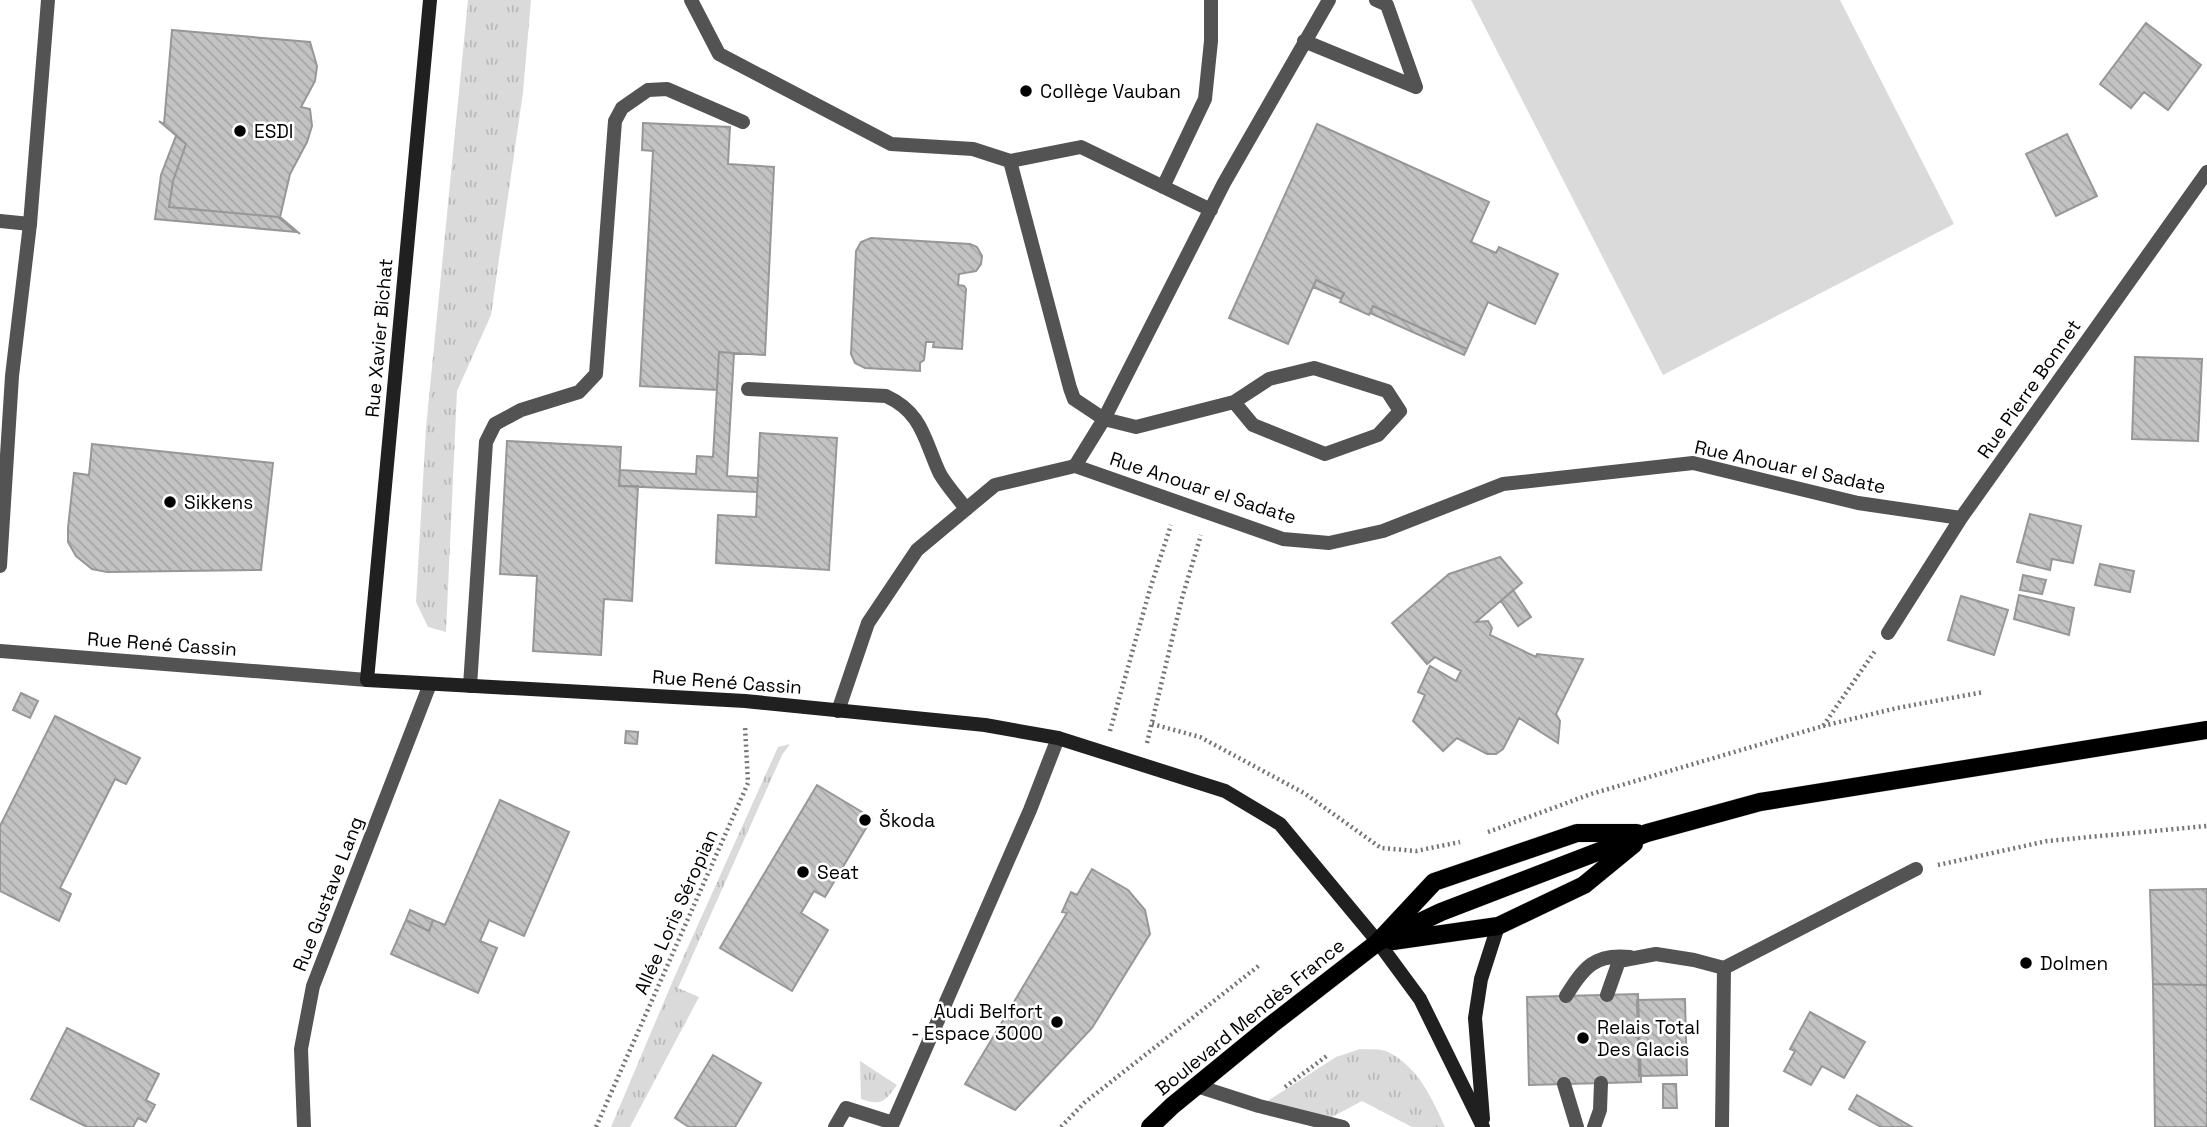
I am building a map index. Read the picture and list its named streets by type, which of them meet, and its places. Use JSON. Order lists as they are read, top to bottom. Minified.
{"streets":{"main road":["Rue Xavier Bichat","Rue René Cassin","Boulevard Mendès France"],"street":["Rue Pierre Bonnet","Rue Anouar el Sadate","Rue Gustave Lang"],"path":["Allée Loris Séropian"]},"crossings":[["Rue Xavier Bichat","Rue René Cassin"],["Rue Pierre Bonnet","Rue Anouar el Sadate"],["Rue René Cassin","Rue Gustave Lang"],["Rue René Cassin","Allée Loris Séropian"],["Rue René Cassin","Boulevard Mendès France"]],"places":["Collège Vauban","ESDI","Sikkens","Škoda","Seat","Dolmen","Audi Belfort - Espace 3000","Relais Total Des Glacis"]}
